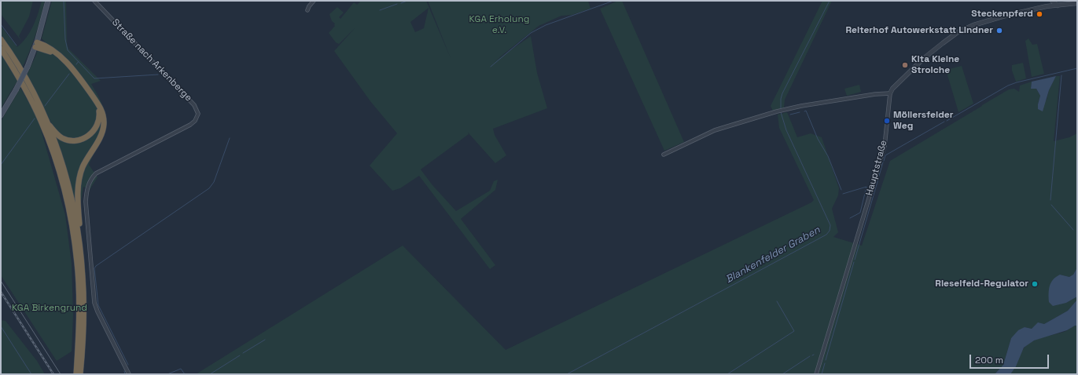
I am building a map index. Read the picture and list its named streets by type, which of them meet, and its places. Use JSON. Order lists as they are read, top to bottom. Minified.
{"streets":{"street":["Straße nach Arkenberge","Hauptstraße"]},"water":["Blankenfelder Graben"],"parks":["KGA Erholung e.V.","KGA Birkengrund"],"places":["Steckenpferd","Reiterhof Autowerkstatt Lindner","Kita Kleine Strolche","Möllersfelder Weg","Rieselfeld-Regulator"],"scale_bar":"200 m"}
